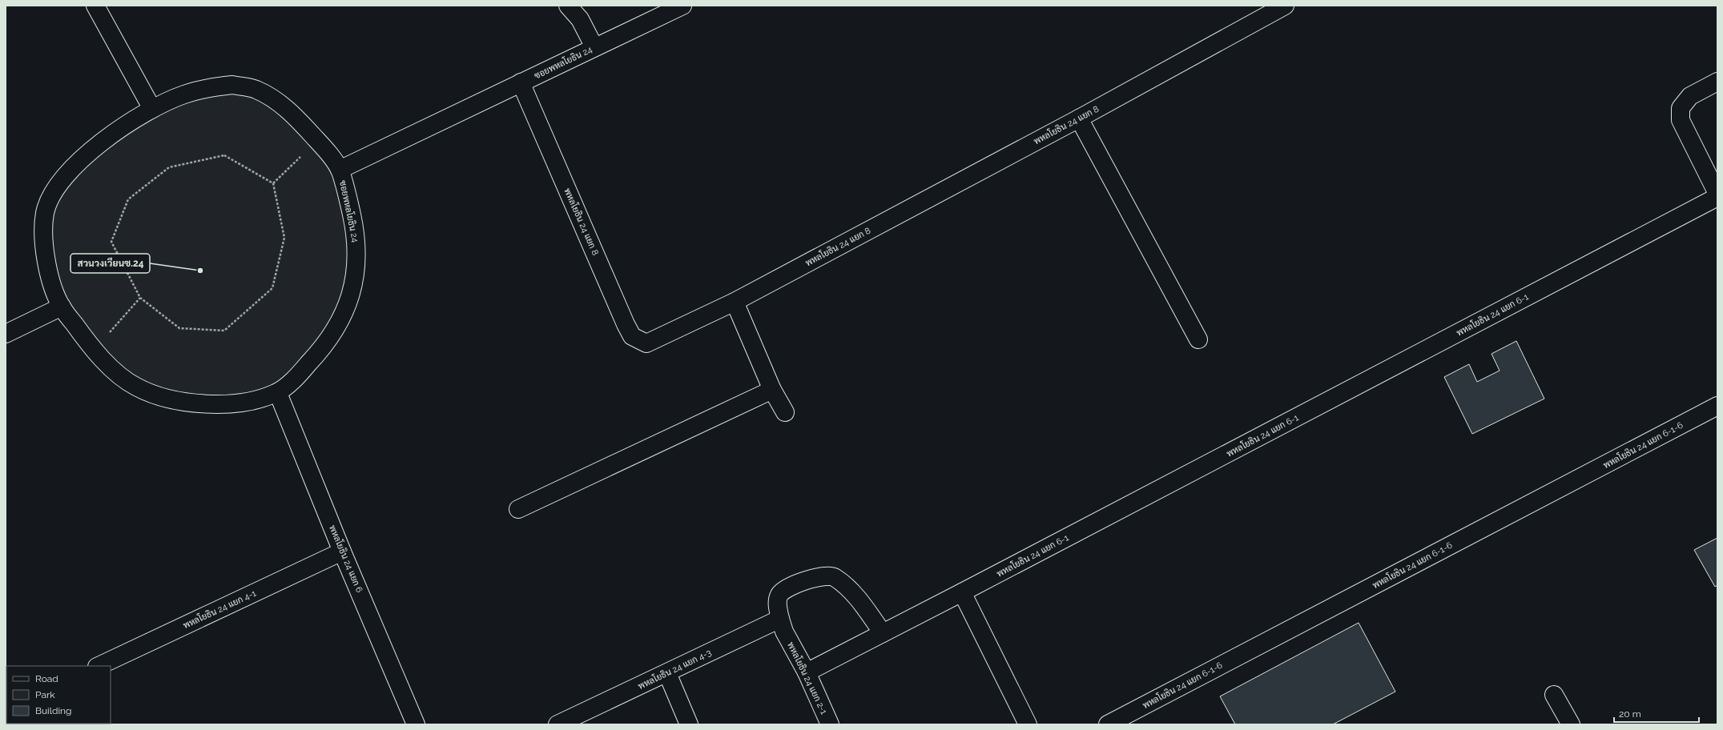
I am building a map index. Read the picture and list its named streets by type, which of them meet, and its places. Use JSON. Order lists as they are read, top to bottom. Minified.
{"streets":{"street":["ซอยพหลโยธิน 24","พหลโยธิน 24 แยก 8","พหลโยธิน 24 แยก 6-1","พหลโยธิน 24 แยก 6-1-6","พหลโยธิน 24 แยก 6","พหลโยธิน 24 แยก 4-1","พหลโยธิน 24 แยก 4-3","พหลโยธิน 24 แยก 2-1"]},"crossings":[["ซอยพหลโยธิน 24","พหลโยธิน 24 แยก 8"],["ซอยพหลโยธิน 24","พหลโยธิน 24 แยก 6"],["พหลโยธิน 24 แยก 6-1","พหลโยธิน 24 แยก 2-1"],["พหลโยธิน 24 แยก 6","พหลโยธิน 24 แยก 4-1"],["พหลโยธิน 24 แยก 4-3","พหลโยธิน 24 แยก 2-1"]],"places":["สวนวงเวียนซ.24"],"legend":["Road","Park","Building"],"scale_bar":"20 m"}
